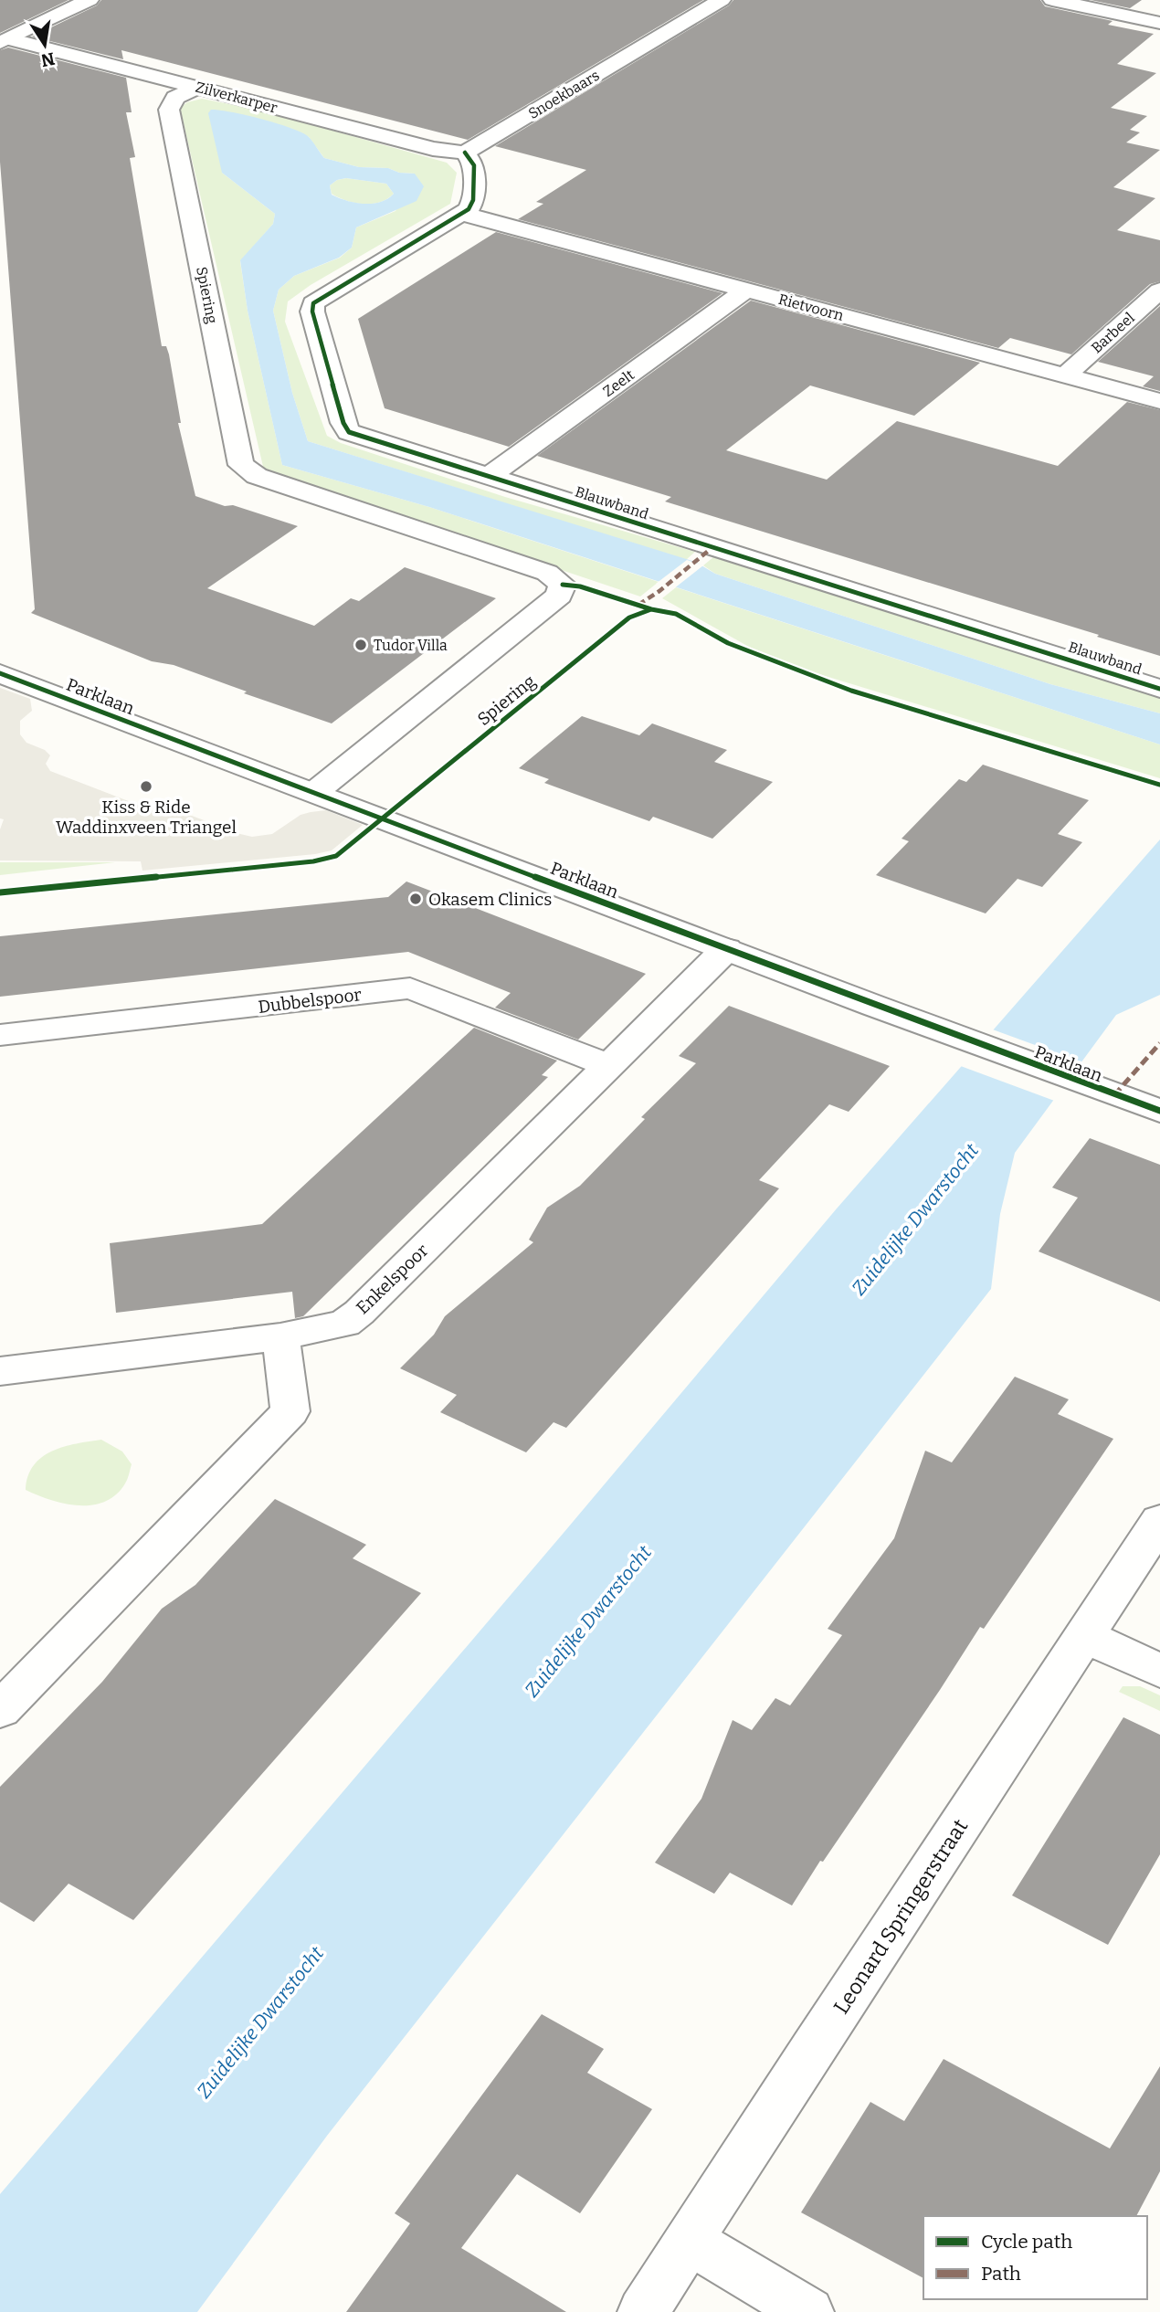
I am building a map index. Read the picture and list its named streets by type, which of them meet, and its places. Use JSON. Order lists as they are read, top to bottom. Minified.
{"streets":{"street":["Snoekbaars","Zilverkarper","Spiering","Rietvoorn","Barbeel","Zeelt","Blauwband","Parklaan","Dubbelspoor","Enkelspoor","Leonard Springerstraat"]},"crossings":[["Snoekbaars","Zilverkarper"],["Zilverkarper","Spiering"],["Spiering","Parklaan"],["Rietvoorn","Barbeel"],["Rietvoorn","Zeelt"],["Rietvoorn","Blauwband"],["Zeelt","Blauwband"],["Parklaan","Enkelspoor"],["Dubbelspoor","Enkelspoor"]],"water":["Zuidelijke Dwarstocht"],"places":["Tudor Villa","Kiss & Ride Waddinxveen Triangel","Okasem Clinics"],"legend":["Cycle path","Path"],"north":"bottom"}
